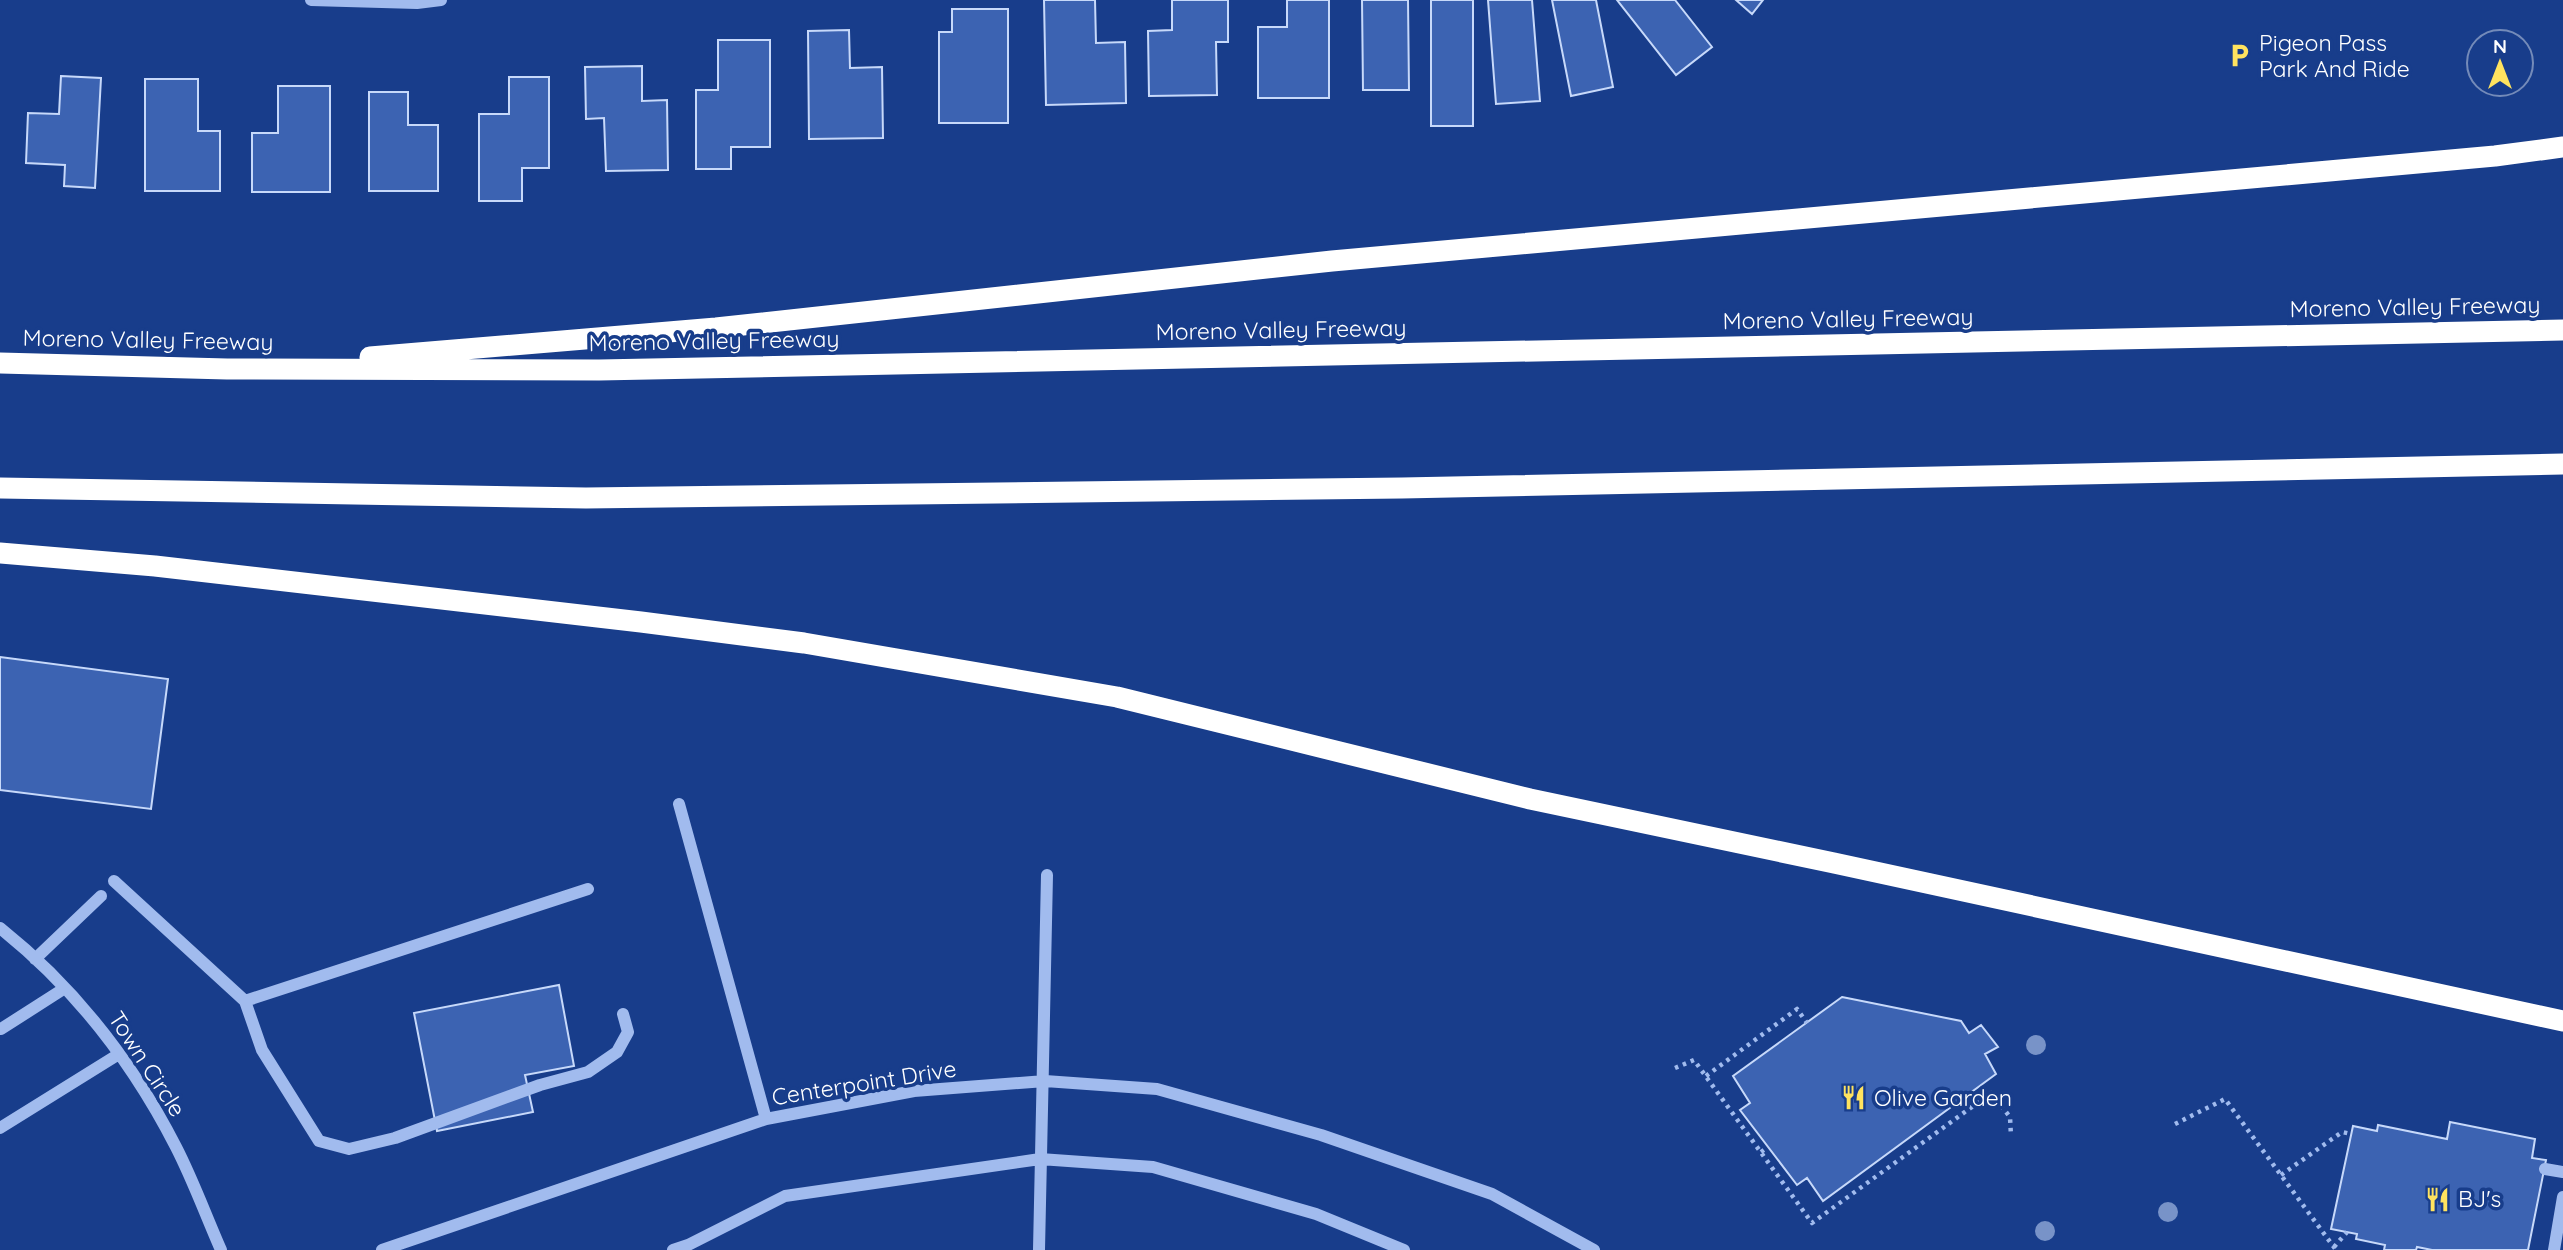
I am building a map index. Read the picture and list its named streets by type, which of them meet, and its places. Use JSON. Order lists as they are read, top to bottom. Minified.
{"streets":{"highway":["Moreno Valley Freeway"],"street":["Town Circle","Centerpoint Drive"]},"places":{"parking":["Pigeon Pass Park And Ride"],"restaurant":["Olive Garden","BJ's"]},"north":"top"}
